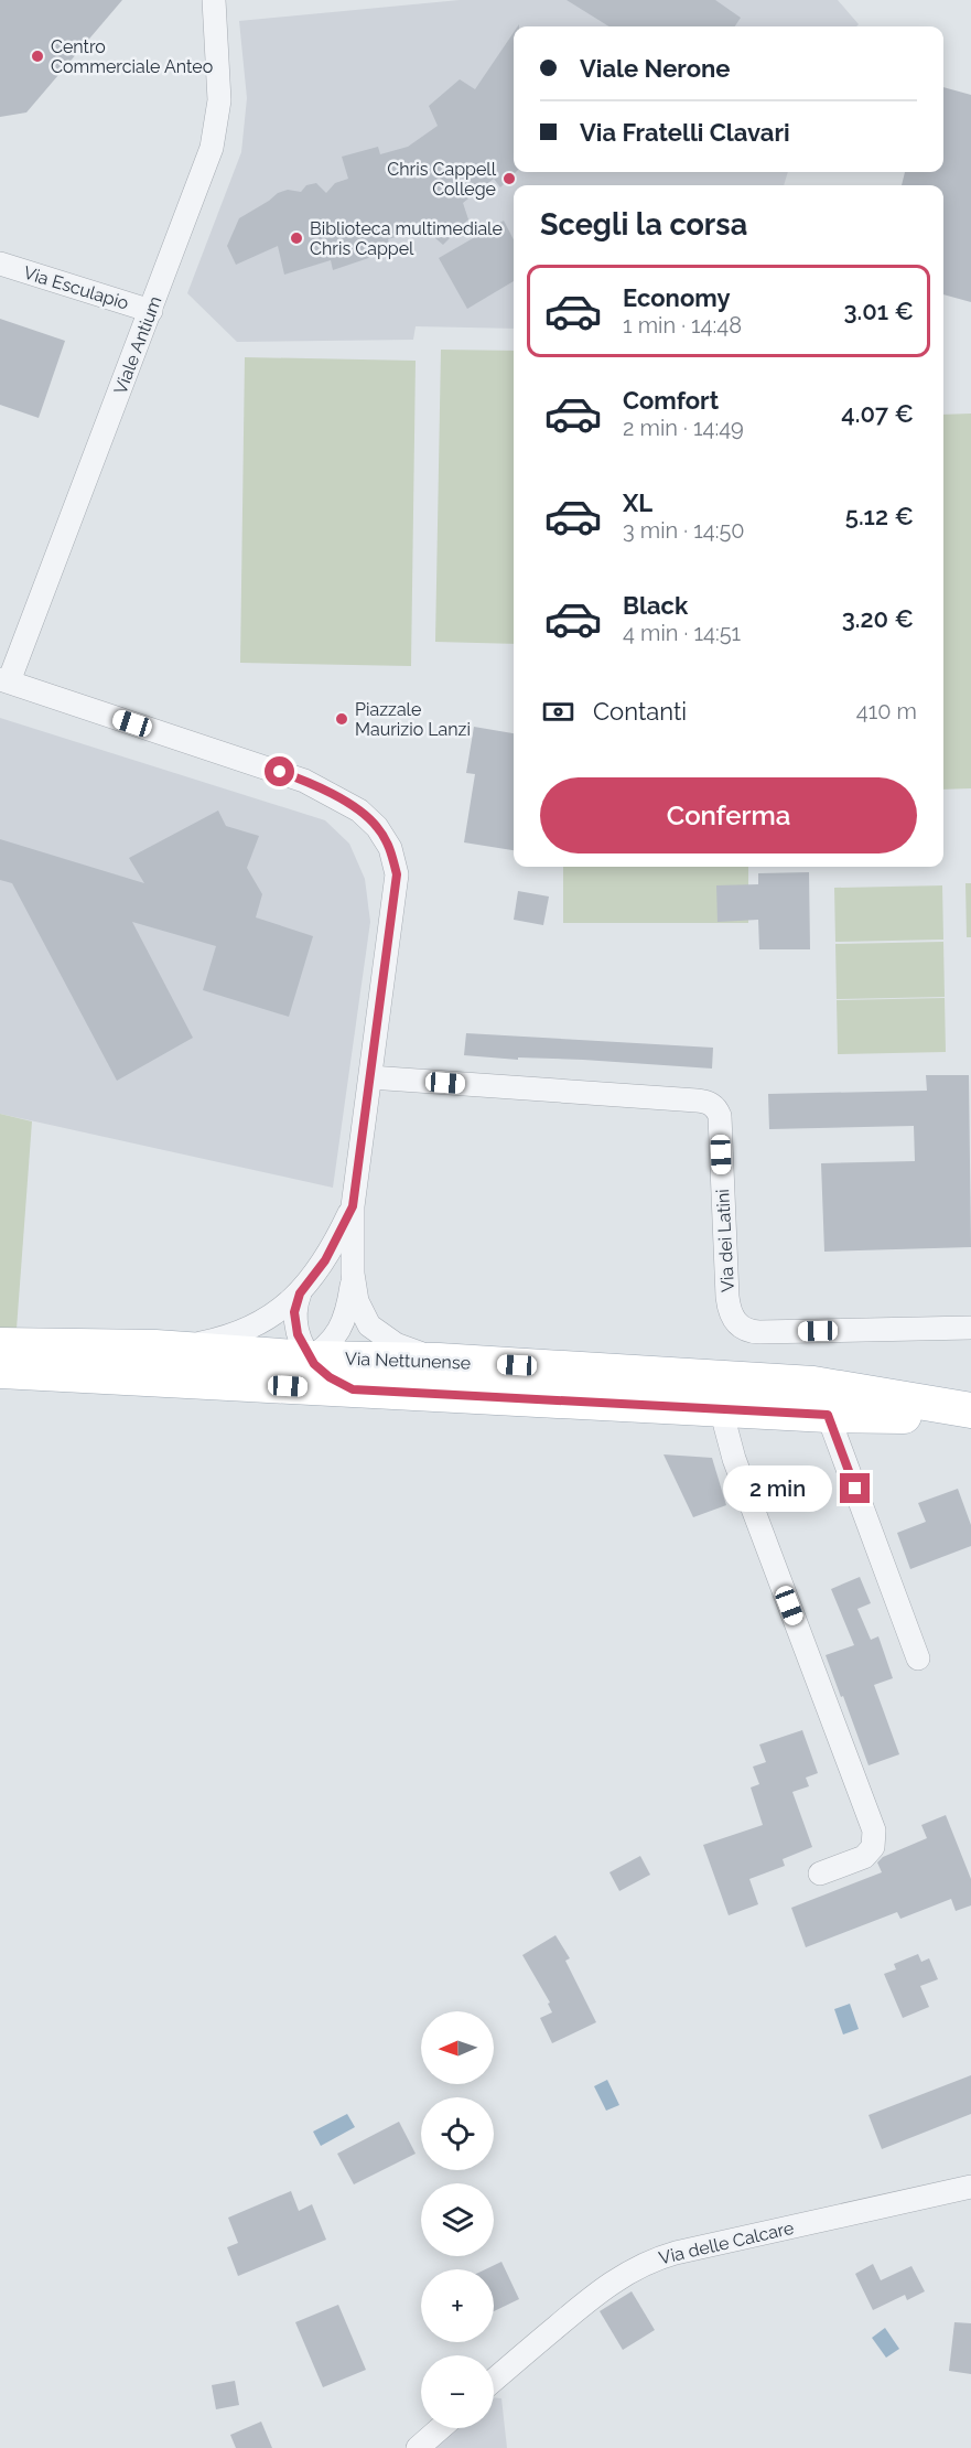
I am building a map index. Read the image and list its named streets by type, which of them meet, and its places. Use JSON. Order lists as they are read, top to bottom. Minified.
{"streets":{"main road":["Via Nettunense"],"street":["Via Esculapio","Viale Antium","Via dei Latini","Via delle Calcare"]},"crossings":[["Via Esculapio","Viale Antium"]],"places":["Centro Commerciale Anteo","Chris Cappell College","Biblioteca multimediale Chris Cappel","Piazzale Maurizio Lanzi"],"north":"left","page":{"banner":["Viale Nerone","Via Fratelli Clavari"],"heading":"Scegli la corsa","list":[{"name":"Economy","note":"1 min · 14:48","value":"3.01 €"},{"name":"Comfort","note":"2 min · 14:49","value":"4.07 €"},{"name":"XL","note":"3 min · 14:50","value":"5.12 €"},{"name":"Black","note":"4 min · 14:51","value":"3.20 €"}],"pay":["Contanti","410 m"],"buttons":"Conferma","bubble":"2 min","map_buttons":["+","−"]}}
